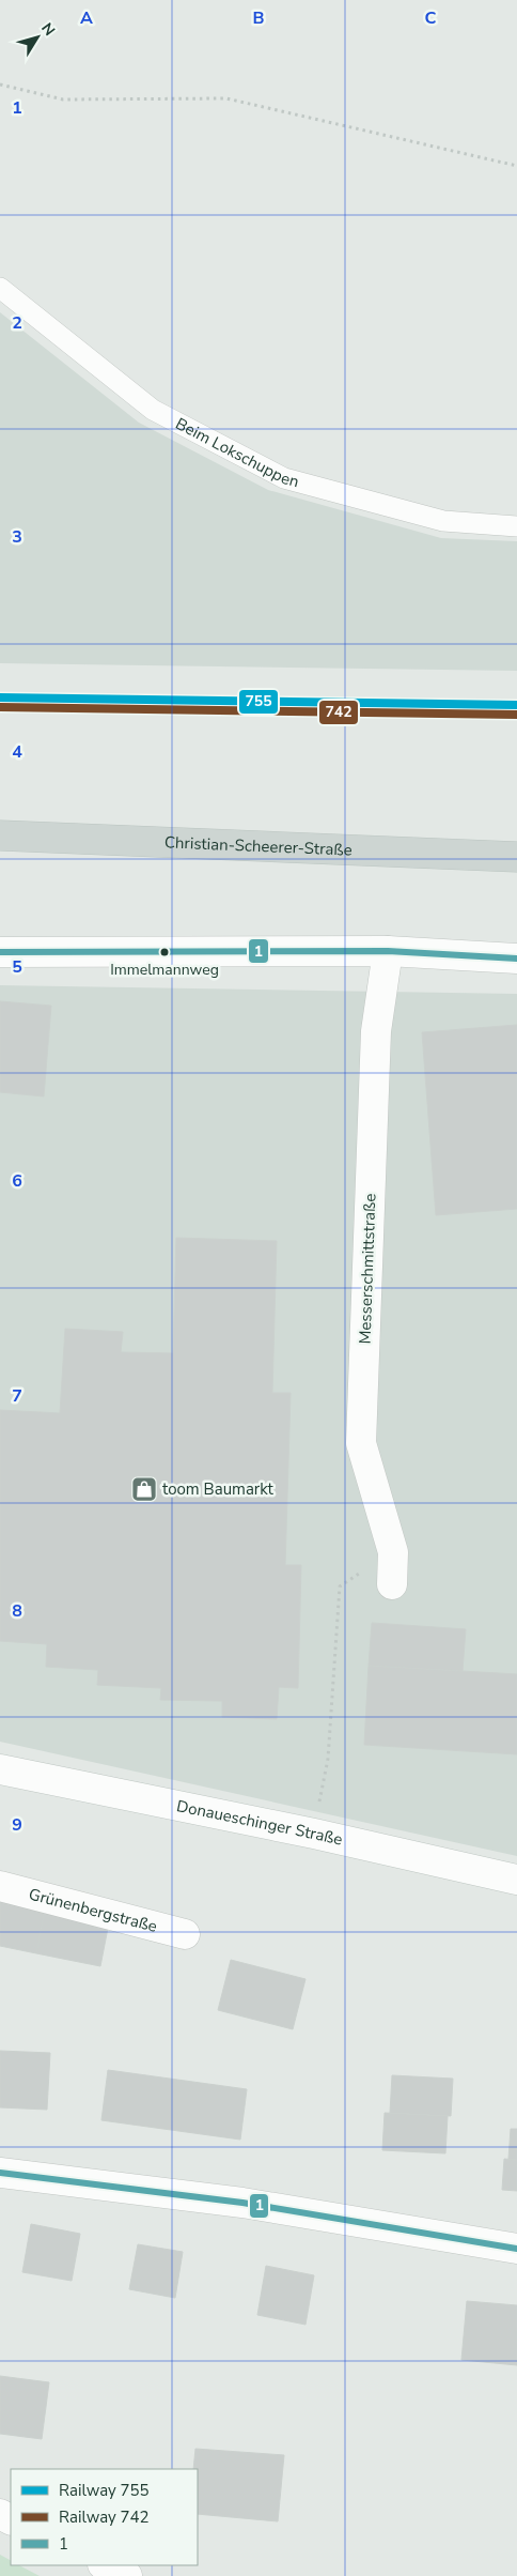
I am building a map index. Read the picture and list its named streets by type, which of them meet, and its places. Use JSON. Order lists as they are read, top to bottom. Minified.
{"streets":{"main road":["Christian-Scheerer-Straße"],"street":["Messerschmittstraße","Donaueschinger Straße","Grünenbergstraße"],"lane":["Beim Lokschuppen"]},"places":{"other":["Immelmannweg"],"shop":["toom Baumarkt"]},"lines":["rail line 755","rail line 742","transit line 1"],"legend":["Railway 755","Railway 742","1"],"north":"top right","grid":{"columns":["A","B","C"],"rows":["1","2","3","4","5","6","7","8","9"]}}
